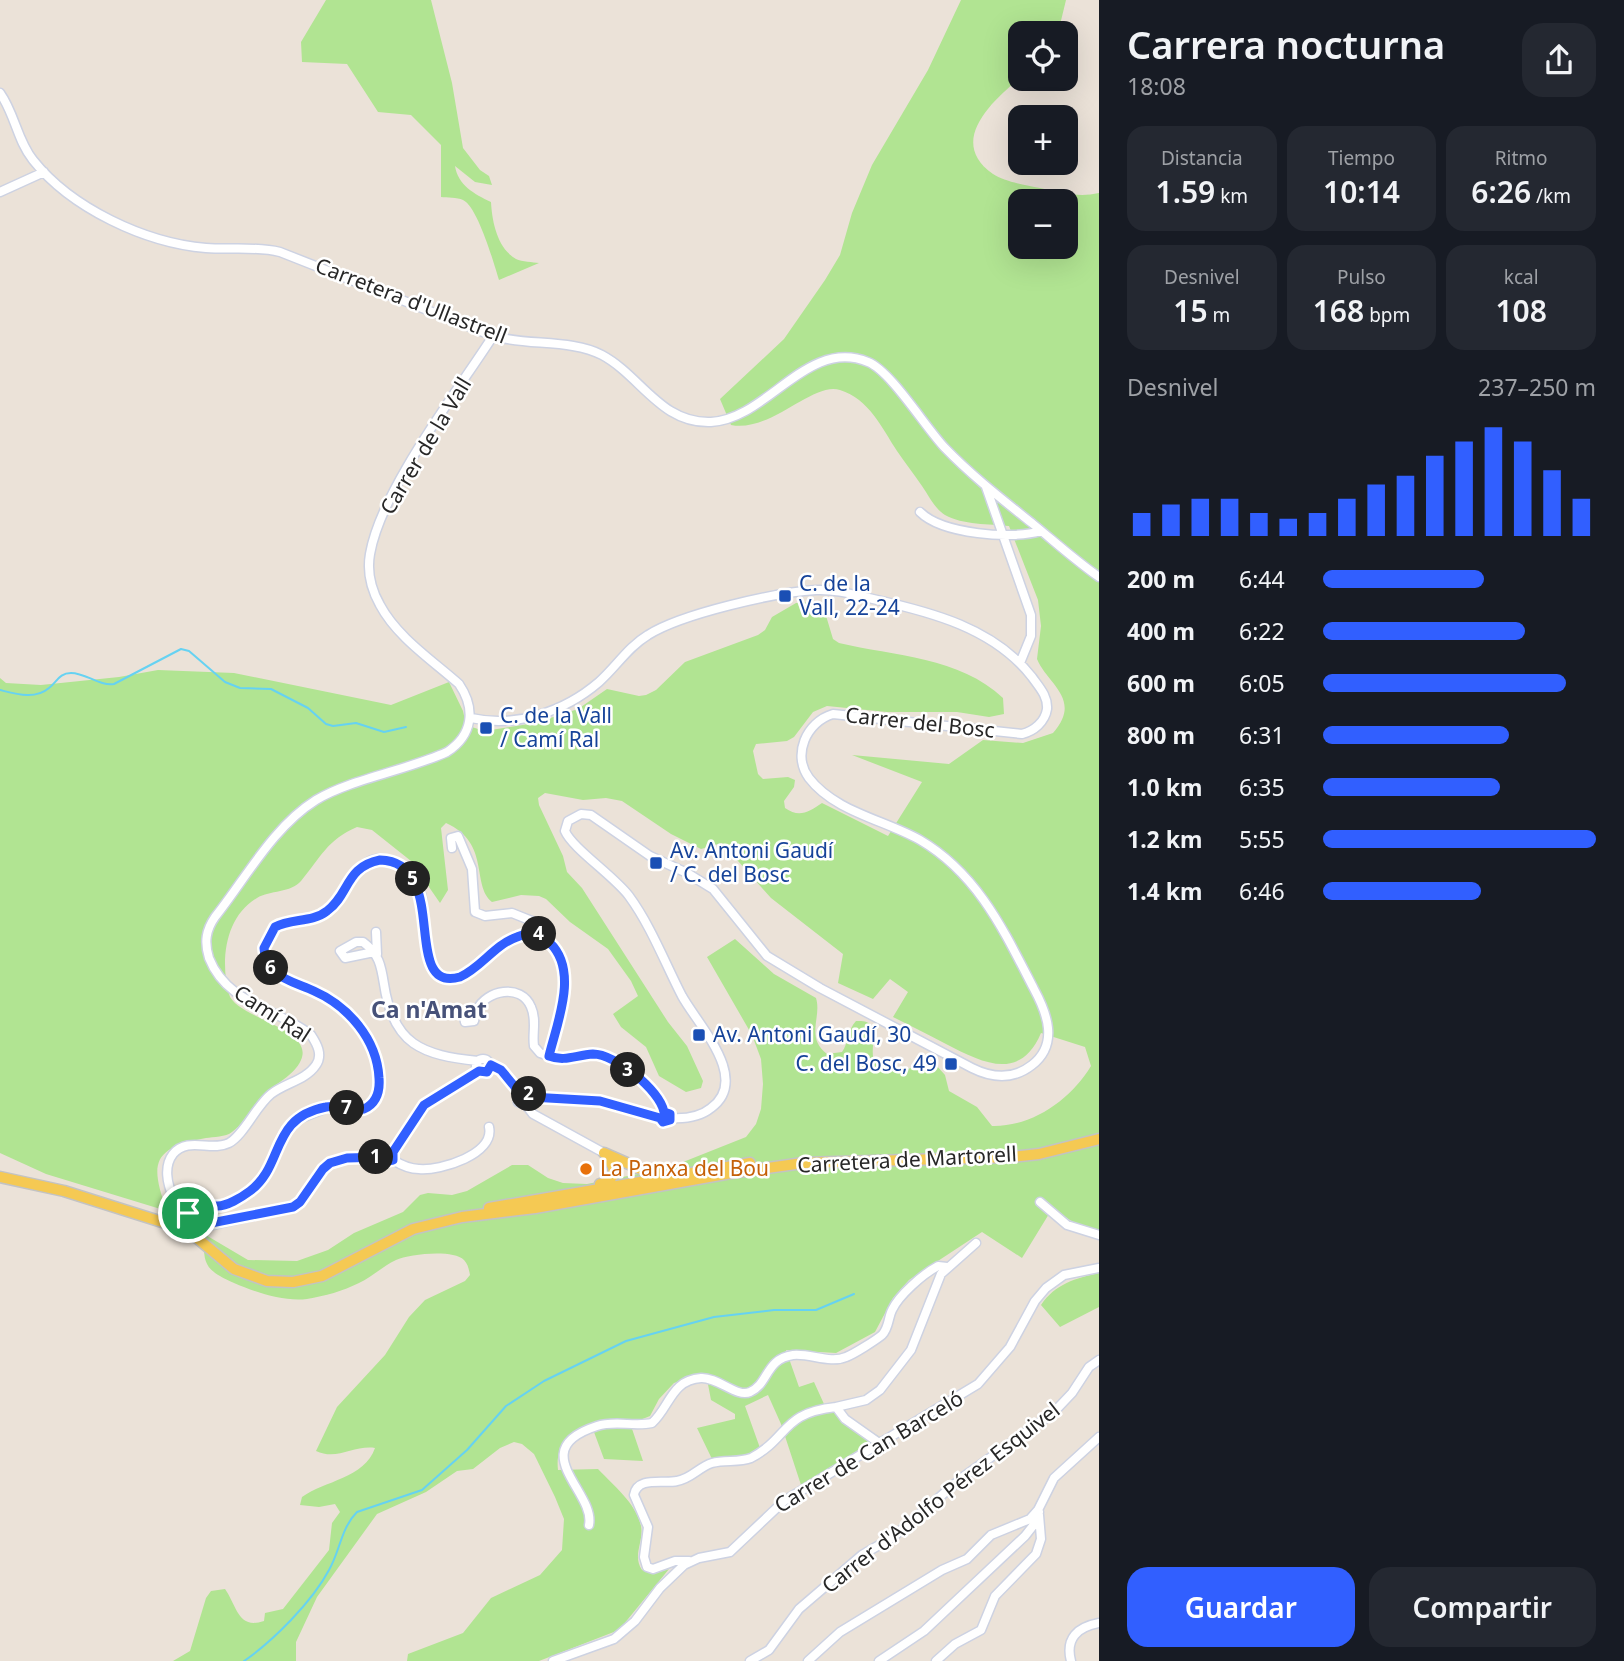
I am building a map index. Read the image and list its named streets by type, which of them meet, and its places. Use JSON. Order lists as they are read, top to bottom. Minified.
{"streets":{"main road":["Carretera de Martorell"],"street":["Carretera d'Ullastrell","Carrer de la Vall","Carrer del Bosc","Camí Ral","Carrer de Can Barceló","Carrer d'Adolfo Pérez Esquivel"]},"crossings":[["Carretera d'Ullastrell","Carrer de la Vall"],["Carrer de la Vall","Camí Ral"]],"districts":["Ca n'Amat"],"places":{"transit":["C. de la Vall, 22-24","C. de la Vall / Camí Ral","Av. Antoni Gaudí / C. del Bosc","Av. Antoni Gaudí, 30","C. del Bosc, 49"],"other":["La Panxa del Bou"]},"page":{"heading":["Carrera nocturna","18:08"],"map_buttons":["+","−"],"stats":[["Distancia","1.59 km"],["Tiempo","10:14"],["Ritmo","6:26 /km"],["Desnivel","15 m"],["Pulso","168 bpm"],["kcal","108"]],"chart":["Desnivel","237–250 m"],"list":[{"name":"200 m","note":"6:44"},{"name":"400 m","note":"6:22"},{"name":"600 m","note":"6:05"},{"name":"800 m","note":"6:31"},{"name":"1.0 km","note":"6:35"},{"name":"1.2 km","note":"5:55"},{"name":"1.4 km","note":"6:46"}],"pins":["5","4","6","3","2","7","1"],"buttons":["Guardar","Compartir"]}}
